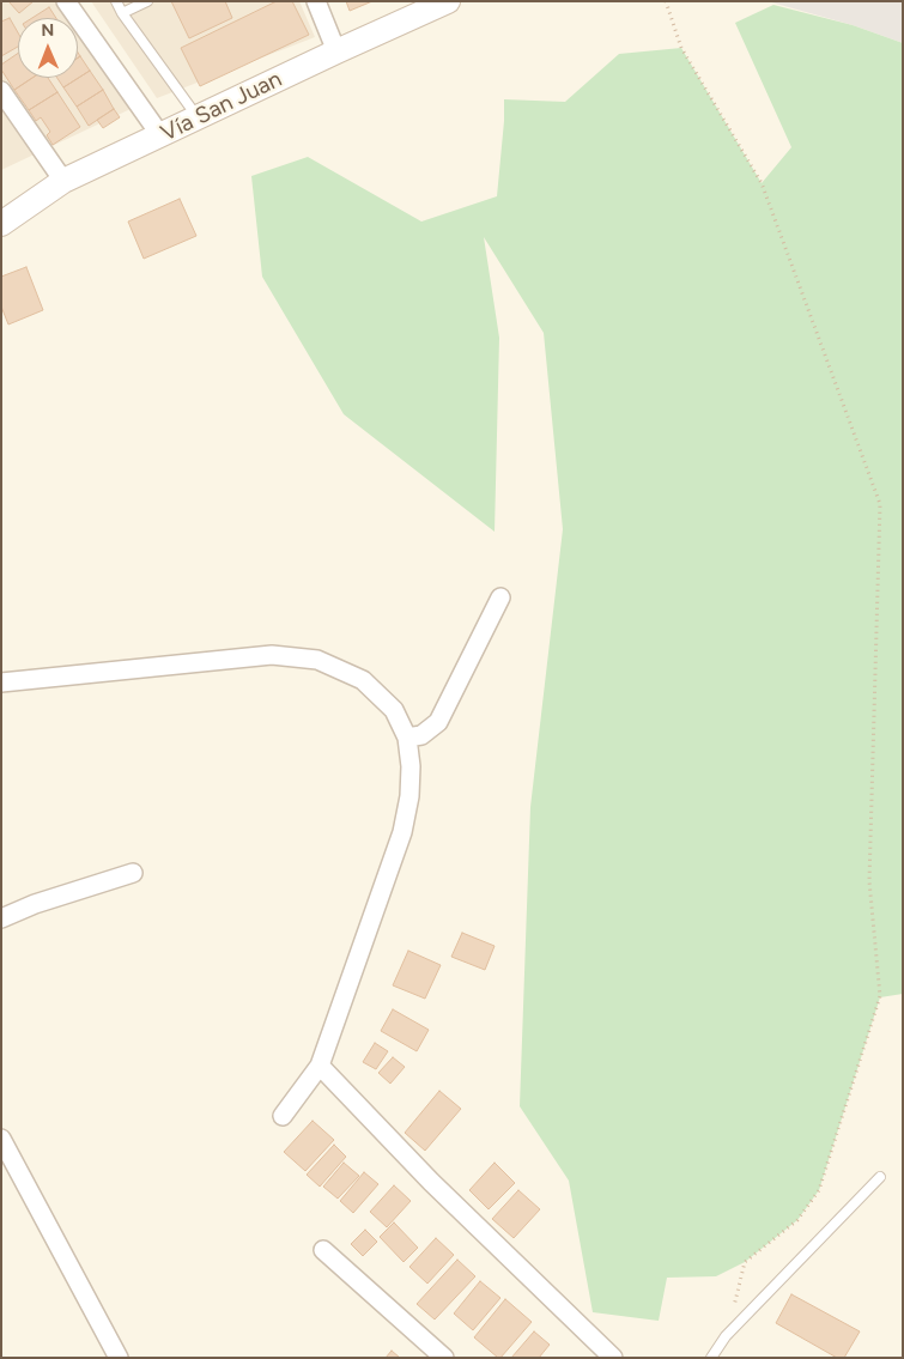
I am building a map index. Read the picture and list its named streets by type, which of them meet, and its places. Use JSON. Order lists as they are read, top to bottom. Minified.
{"streets":{"street":["Vía San Juan"]},"north":"top"}
